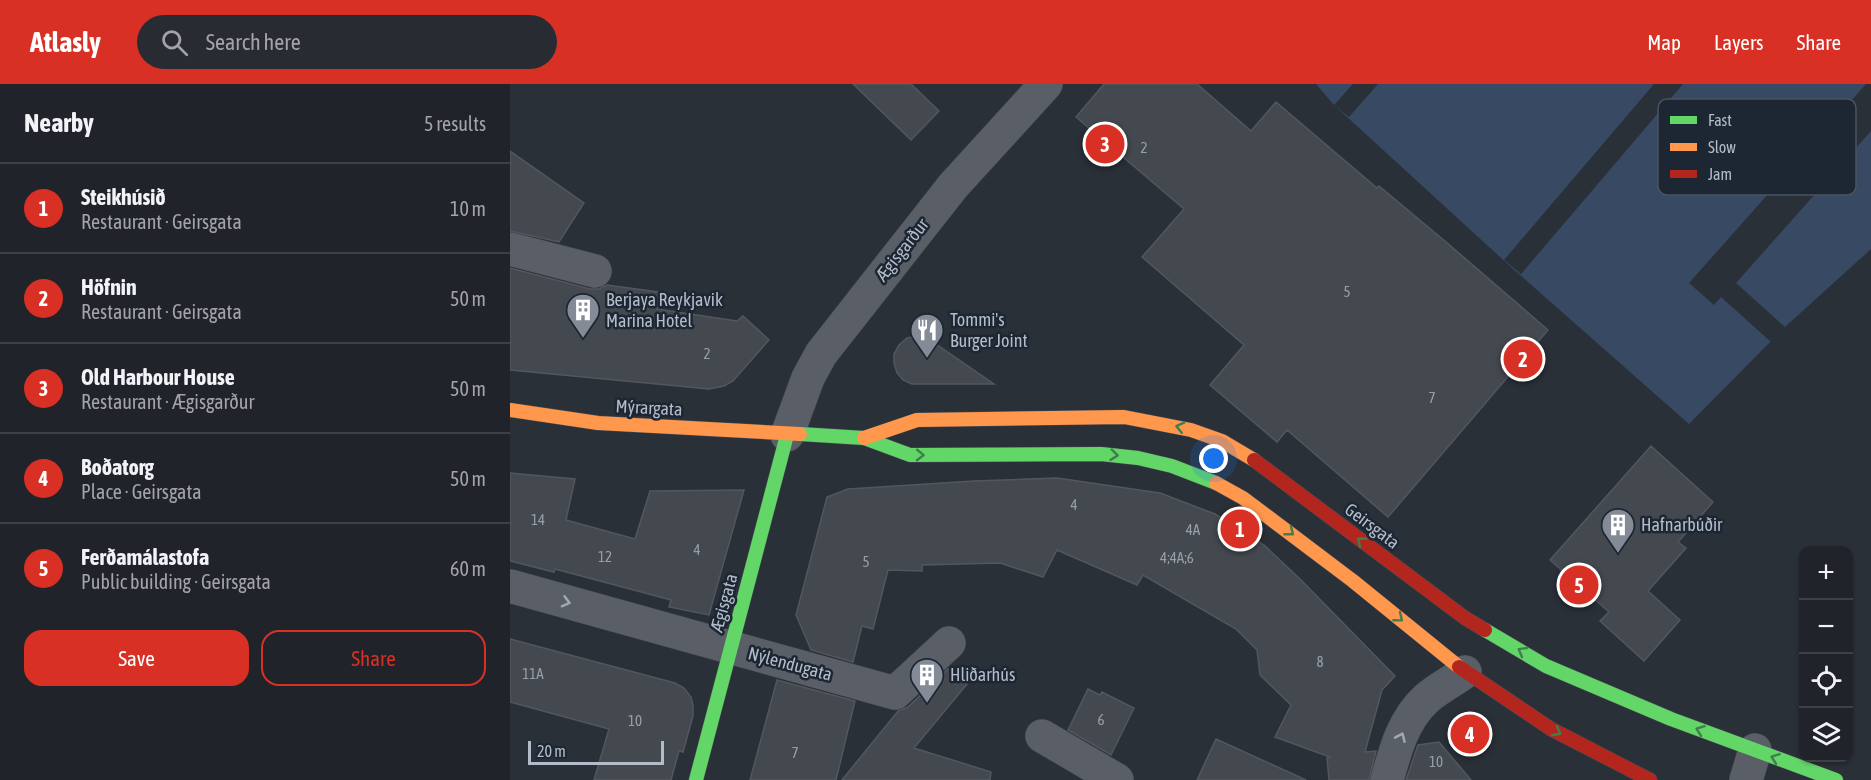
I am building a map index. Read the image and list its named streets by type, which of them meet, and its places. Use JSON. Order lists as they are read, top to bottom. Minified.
{"streets":{"main road":["Mýrargata","Geirsgata","Ægisgata"],"street":["Ægisgarður","Nýlendugata"]},"crossings":[["Ægisgarður","Mýrargata"],["Ægisgarður","Geirsgata"],["Ægisgarður","Ægisgata"],["Mýrargata","Geirsgata"],["Mýrargata","Ægisgata"],["Geirsgata","Ægisgata"],["Ægisgata","Nýlendugata"]],"one_way":["Nýlendugata"],"places":{"building":["Berjaya Reykjavik Marina Hotel","Hafnarbúðir","Hliðarhús"],"restaurant":["Tommi's Burger Joint"]},"house_numbers":["2","5","2","7","4","14","4A","4","12","4;4A;6","5","8","11A","6","10","7","10"],"legend":["Fast","Slow","Jam"],"scale_bar":"20 m","page":{"header":"Atlasly","search":"Search here","nav":["Map","Layers","Share"],"heading":["Nearby","5 results"],"pins":["3","2","1","5","4"],"list":[{"mark":"1","name":"Steikhúsið","note":"Restaurant · Geirsgata","value":"10 m"},{"mark":"2","name":"Höfnin","note":"Restaurant · Geirsgata","value":"50 m"},{"mark":"3","name":"Old Harbour House","note":"Restaurant · Ægisgarður","value":"50 m"},{"mark":"4","name":"Boðatorg","note":"Place · Geirsgata","value":"50 m"},{"mark":"5","name":"Ferðamálastofa","note":"Public building · Geirsgata","value":"60 m"}],"map_buttons":["+","−"],"buttons":["Save","Share"],"scale":"20 m"}}
